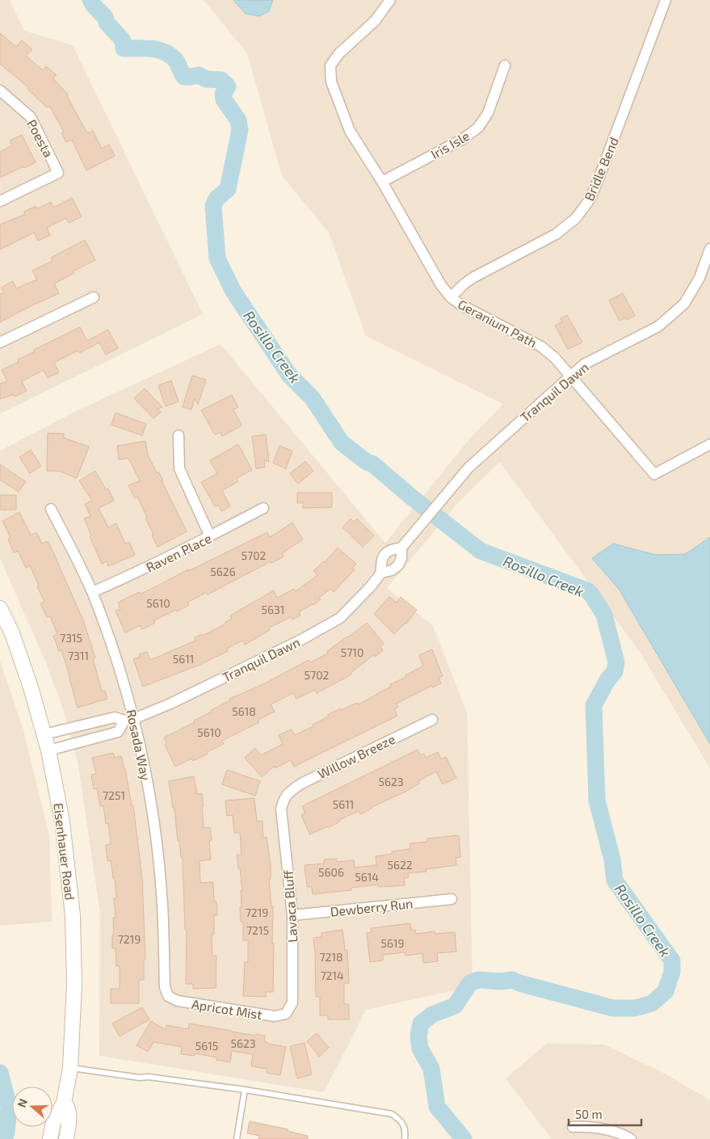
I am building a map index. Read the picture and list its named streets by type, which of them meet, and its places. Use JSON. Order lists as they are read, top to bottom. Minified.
{"streets":{"main road":["Eisenhauer Road"],"street":["Poesta","Iris Isle","Bridle Bend","Geranium Path","Tranquil Dawn","Raven Place","Rosada Way","Willow Breeze","Lavaca Bluff","Dewberry Run","Apricot Mist"]},"crossings":[["Iris Isle","Geranium Path"],["Bridle Bend","Geranium Path"],["Geranium Path","Tranquil Dawn"],["Tranquil Dawn","Rosada Way"],["Tranquil Dawn","Eisenhauer Road"],["Raven Place","Rosada Way"],["Rosada Way","Apricot Mist"],["Willow Breeze","Lavaca Bluff"],["Lavaca Bluff","Dewberry Run"],["Lavaca Bluff","Apricot Mist"]],"water":["Rosillo Creek"],"house_numbers":["5702","5626","5610","5631","7315","5710","7311","5611","5702","5618","5610","5623","7251","5611","5622","5606","5614","7219","7215","7219","5619","7218","7214","5623","5615"],"scale_bar":"50 m","north":"left"}
